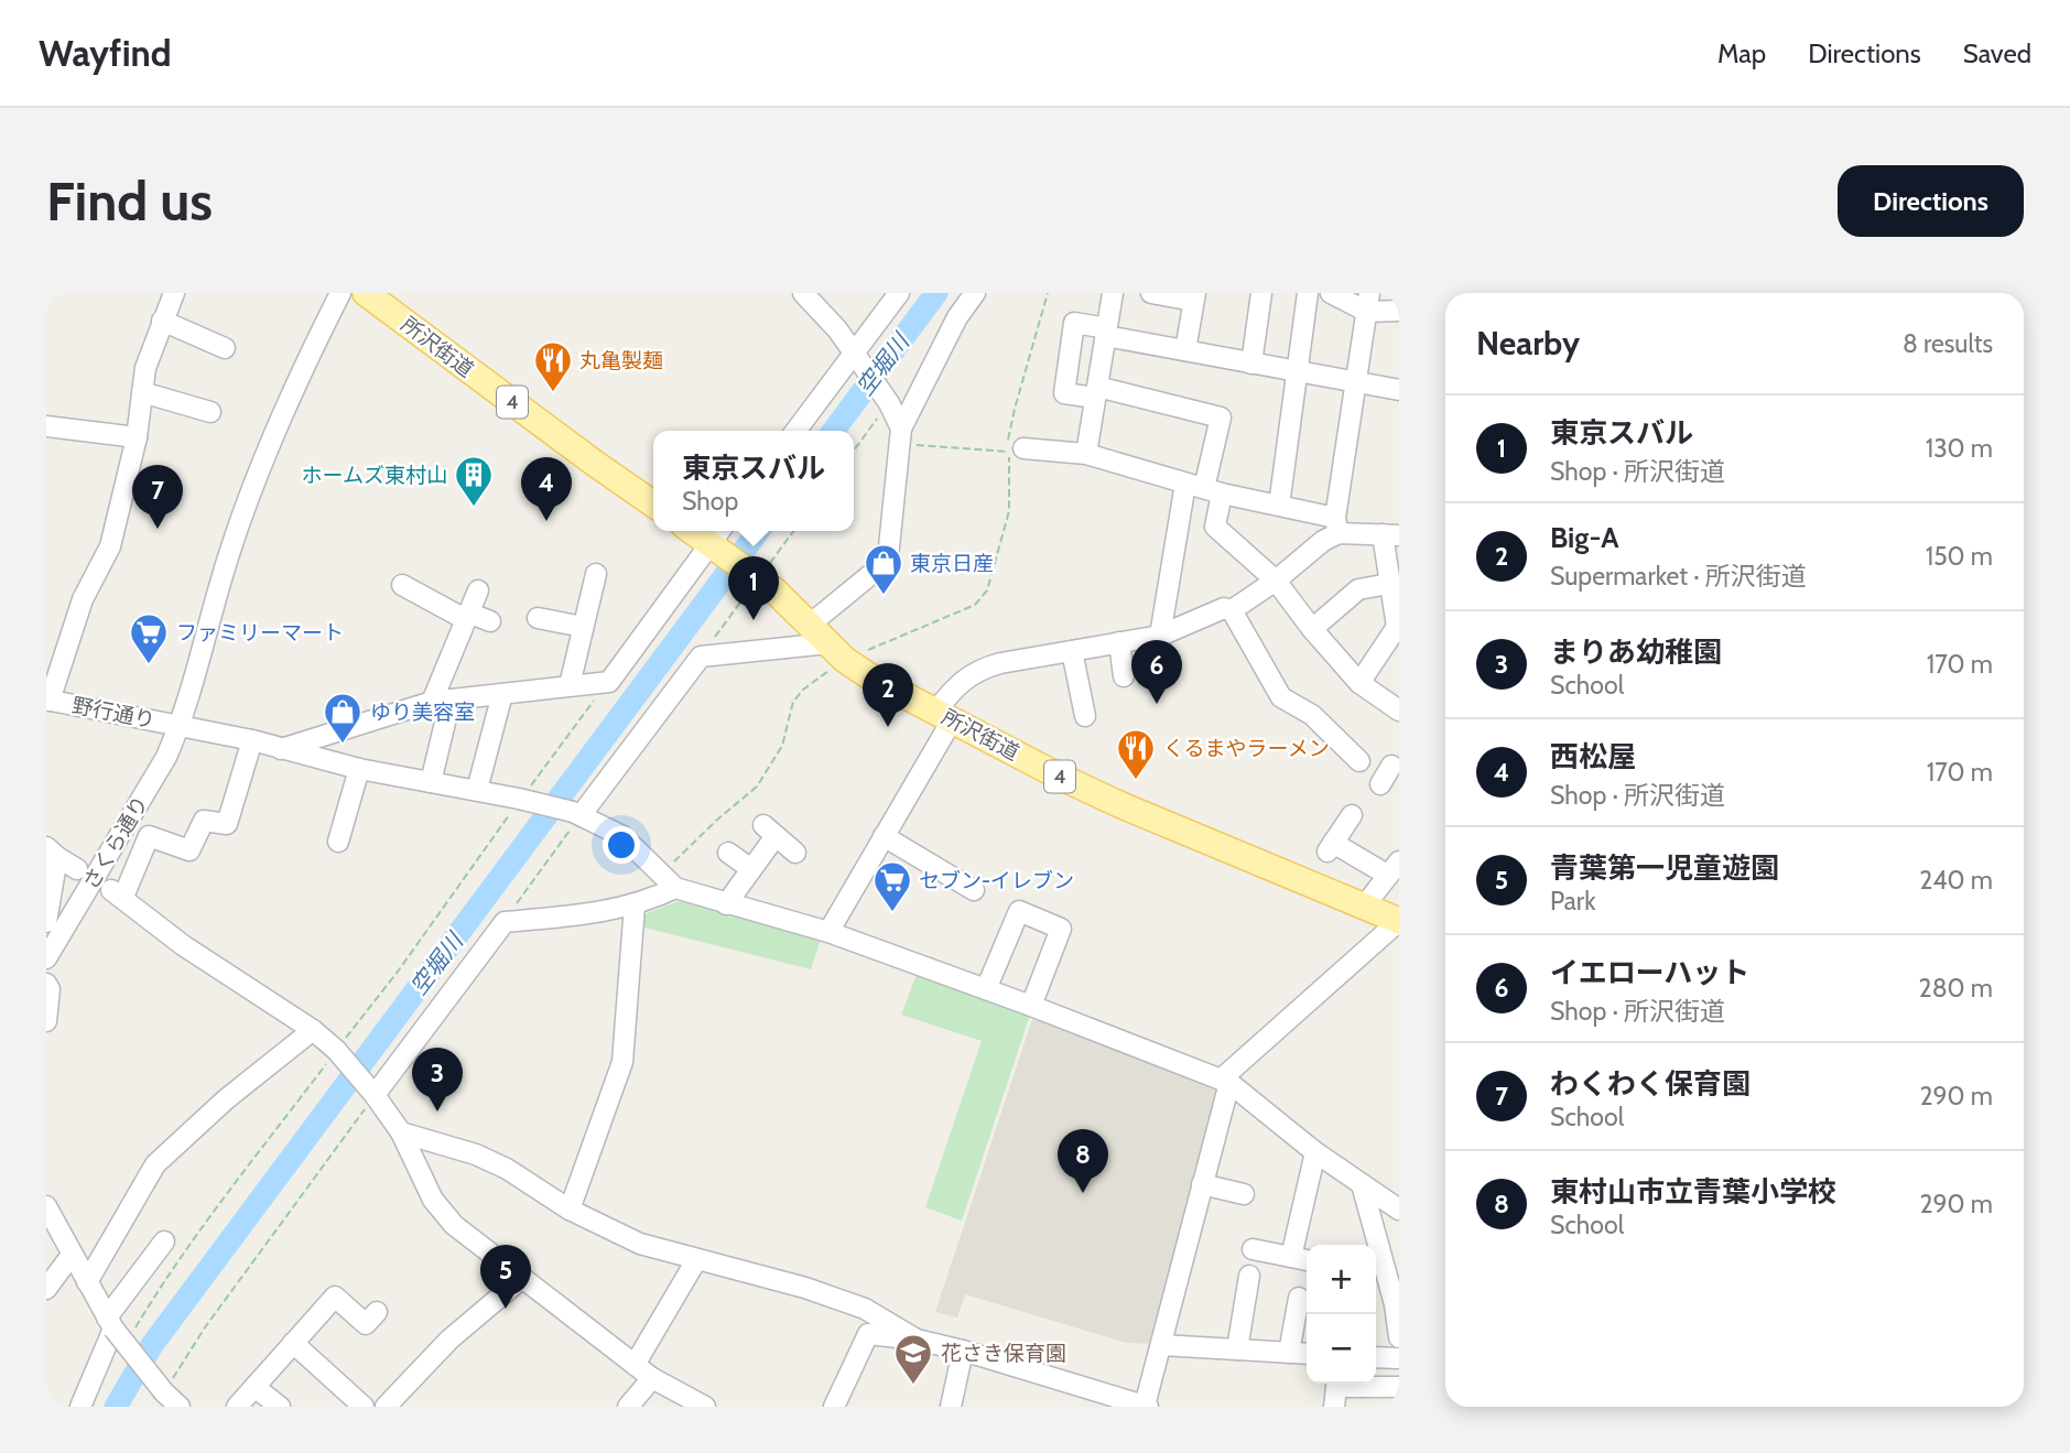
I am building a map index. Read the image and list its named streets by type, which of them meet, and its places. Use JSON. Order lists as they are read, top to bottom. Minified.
{"streets":{"main road":["所沢街道","4"],"street":["野行通り","さくら通り"]},"crossings":[["野行通り","さくら通り"]],"water":["空堀川"],"places":{"restaurant":["丸亀製麺","くるまやラーメン"],"building":["ホームズ東村山"],"shop":["東京日産","ゆり美容室"],"supermarket":["ファミリーマート","セブン-イレブン"],"school or university":["花さき保育園"]},"page":{"header":"Wayfind","nav":["Map","Directions","Saved"],"buttons":"Directions","title":"Find us","heading":["Nearby","8 results"],"list":[{"mark":"1","name":"東京スバル","note":"Shop · 所沢街道","value":"130 m"},{"mark":"2","name":"Big-A","note":"Supermarket · 所沢街道","value":"150 m"},{"mark":"3","name":"まりあ幼稚園","note":"School","value":"170 m"},{"mark":"4","name":"西松屋","note":"Shop · 所沢街道","value":"170 m"},{"mark":"5","name":"青葉第一児童遊園","note":"Park","value":"240 m"},{"mark":"6","name":"イエローハット","note":"Shop · 所沢街道","value":"280 m"},{"mark":"7","name":"わくわく保育園","note":"School","value":"290 m"},{"mark":"8","name":"東村山市立青葉小学校","note":"School","value":"290 m"}],"popup":["東京スバル","Shop"],"pins":["4","7","1","6","2","3","8","5"],"map_buttons":["+","−"]}}
